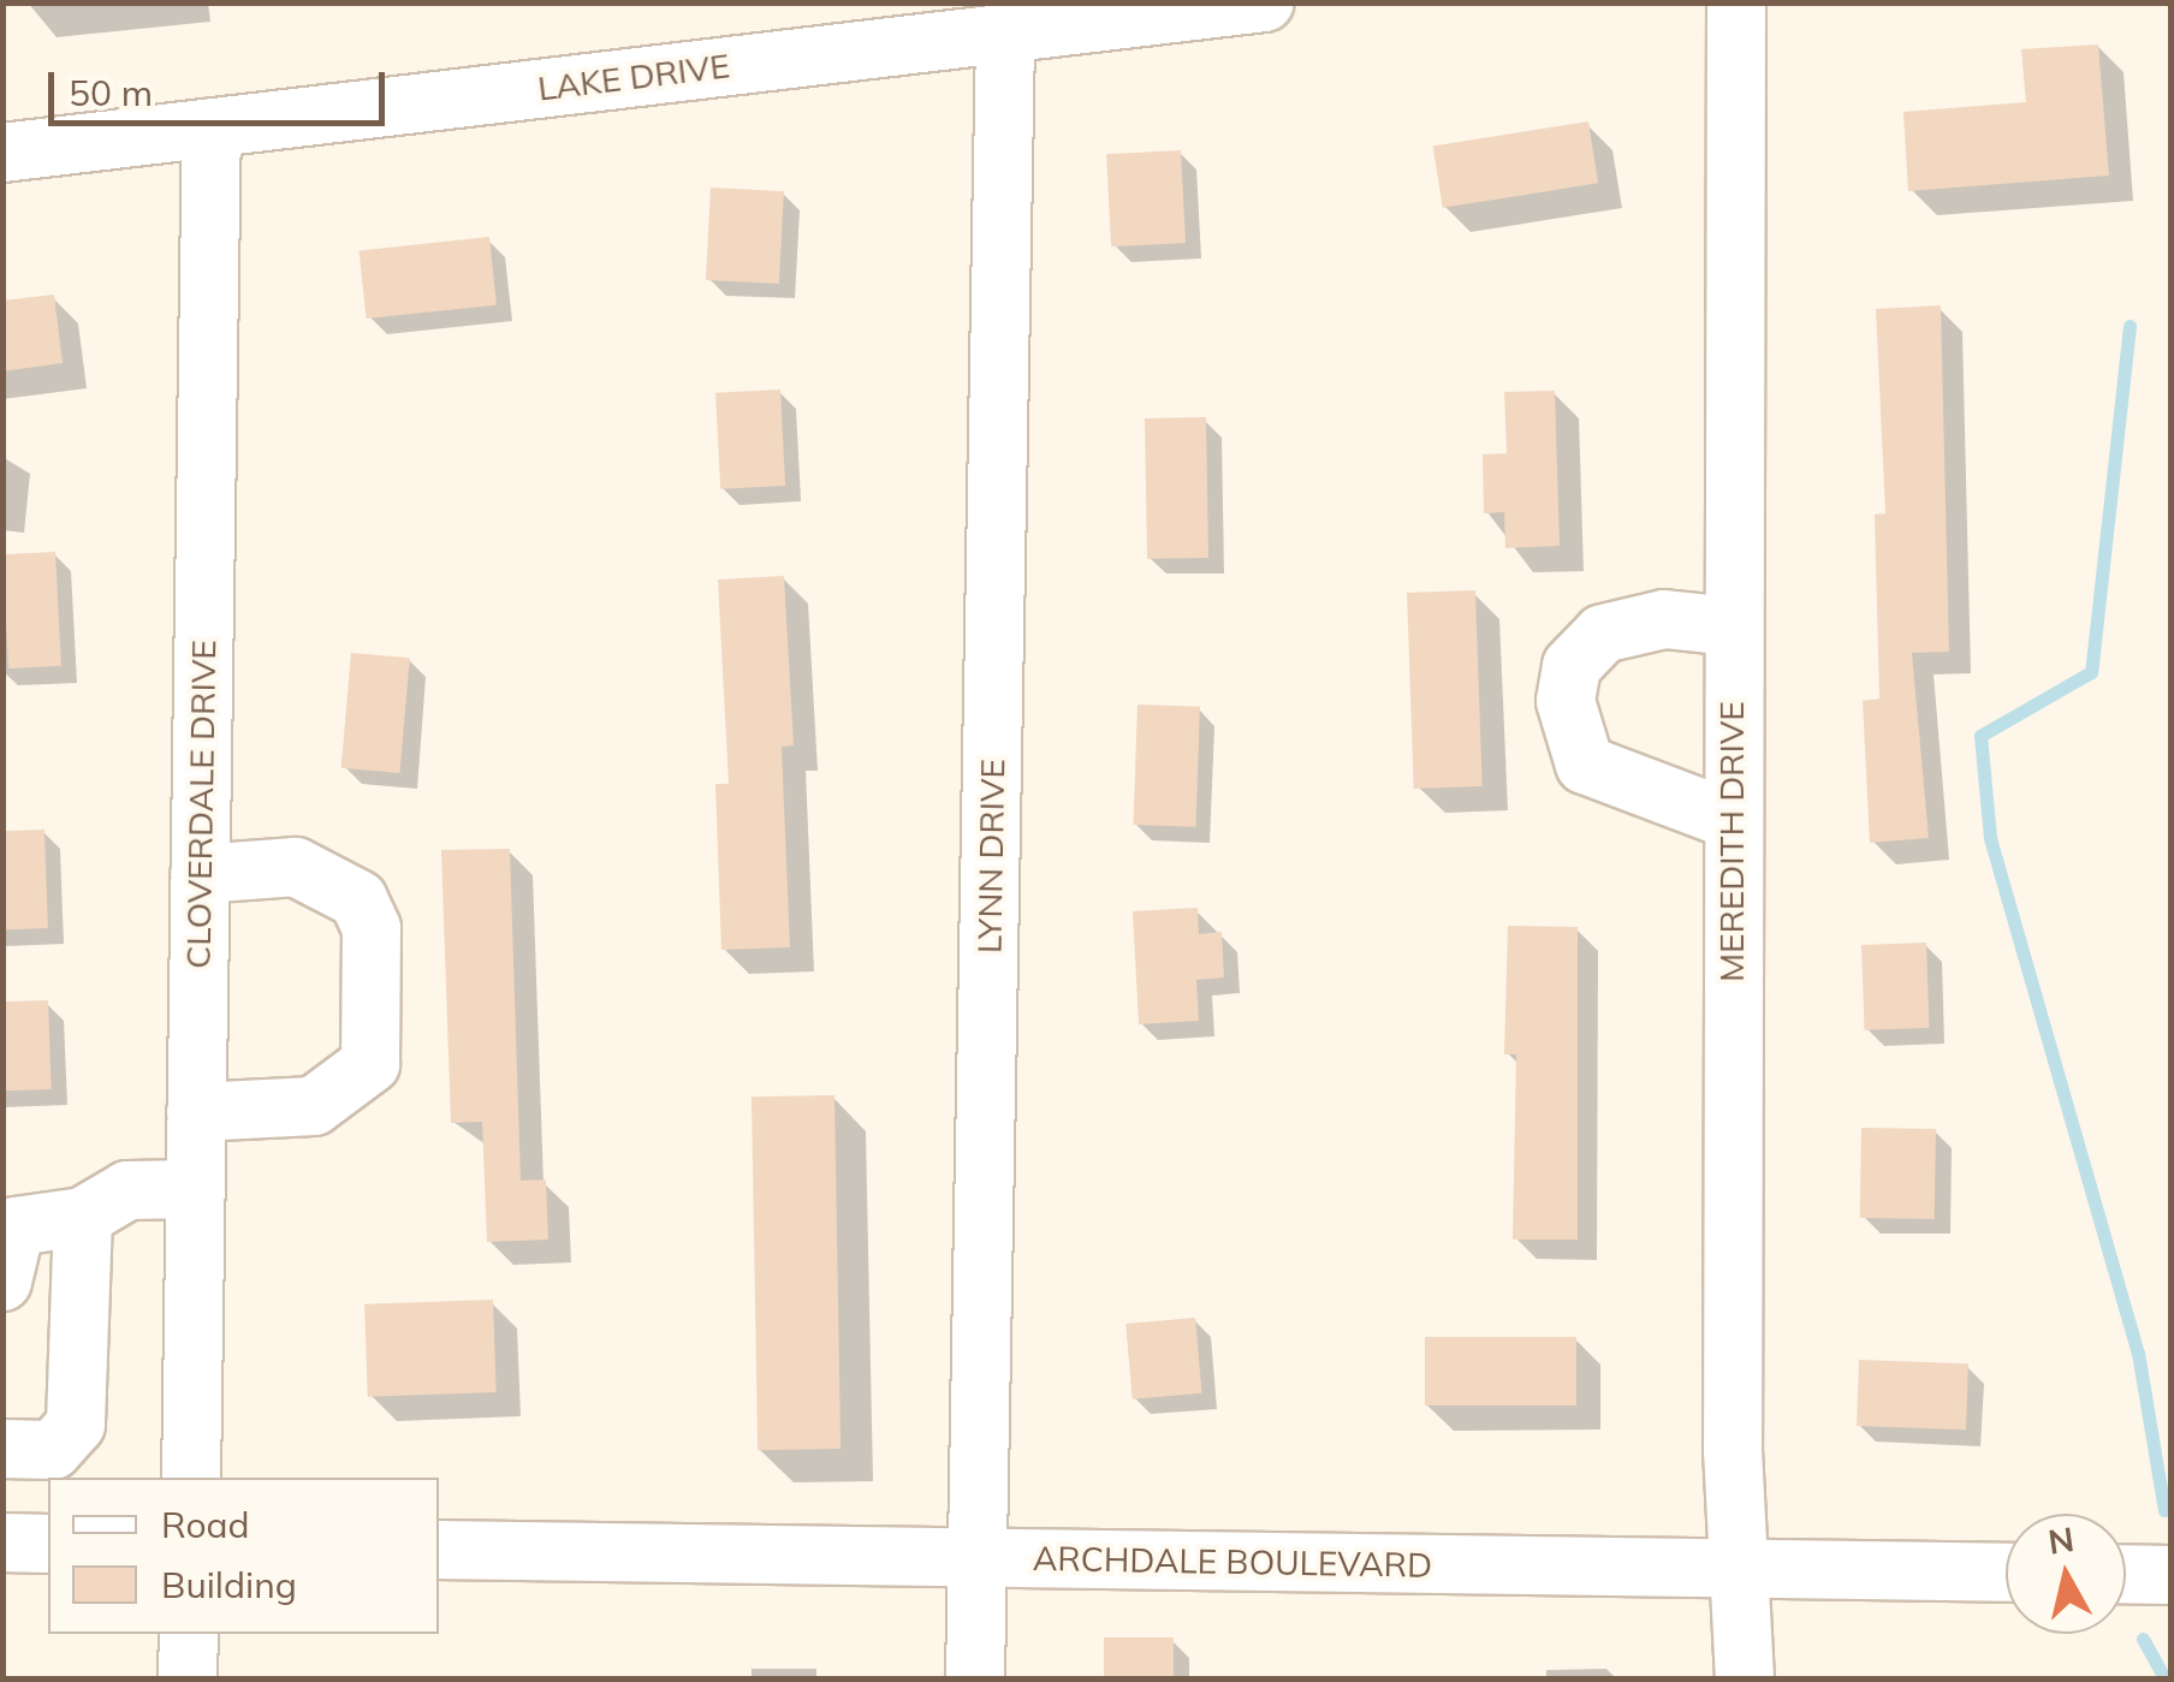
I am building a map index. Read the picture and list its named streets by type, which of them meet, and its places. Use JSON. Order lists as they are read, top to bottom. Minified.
{"streets":{"street":["LAKE DRIVE","CLOVERDALE DRIVE","MEREDITH DRIVE","LYNN DRIVE","ARCHDALE BOULEVARD"]},"crossings":[["LAKE DRIVE","CLOVERDALE DRIVE"],["LAKE DRIVE","LYNN DRIVE"],["MEREDITH DRIVE","ARCHDALE BOULEVARD"],["LYNN DRIVE","ARCHDALE BOULEVARD"]],"legend":["Road","Building"],"scale_bar":"50 m","north":"top"}
